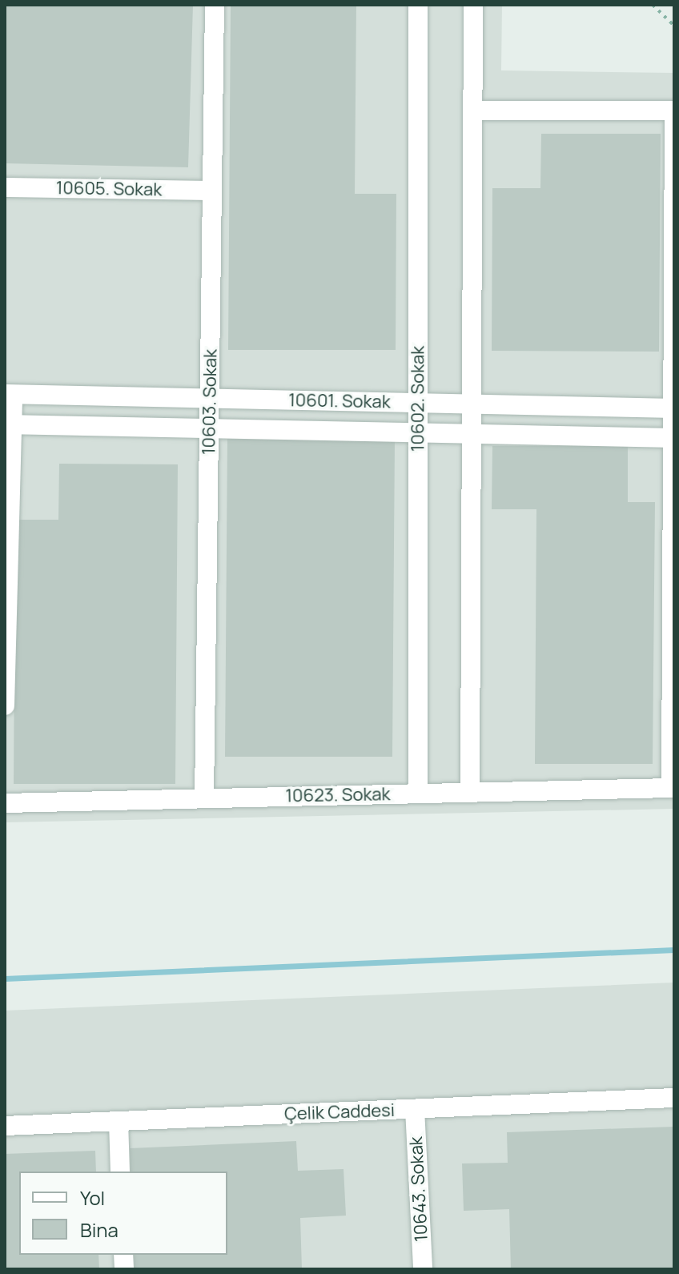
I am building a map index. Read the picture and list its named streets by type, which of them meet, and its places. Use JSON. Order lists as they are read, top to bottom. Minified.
{"streets":{"street":["10605. Sokak","10602. Sokak","10601. Sokak","10603. Sokak","10623. Sokak","Çelik Caddesi","10643. Sokak"]},"crossings":[["10605. Sokak","10603. Sokak"],["10602. Sokak","10601. Sokak"],["10602. Sokak","10623. Sokak"],["10601. Sokak","10603. Sokak"],["10601. Sokak","10623. Sokak"],["10603. Sokak","10623. Sokak"],["Çelik Caddesi","10643. Sokak"]],"legend":["Yol","Bina"]}
